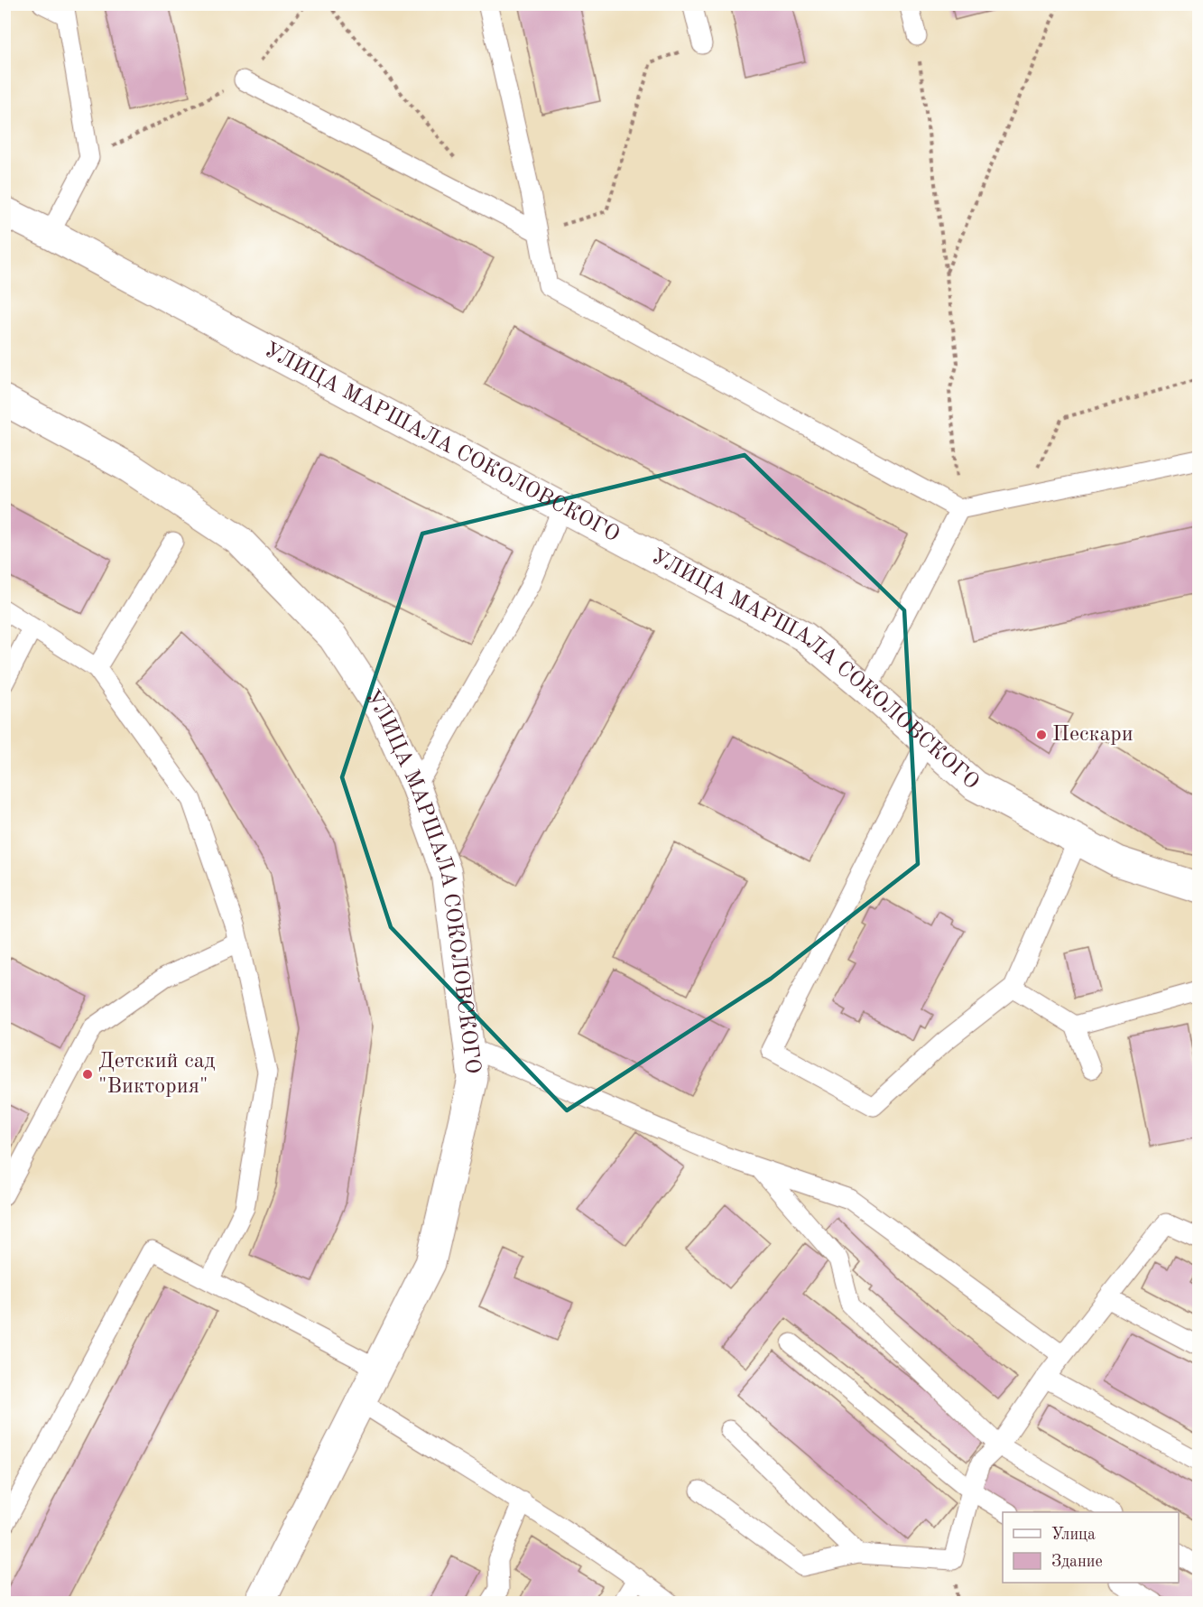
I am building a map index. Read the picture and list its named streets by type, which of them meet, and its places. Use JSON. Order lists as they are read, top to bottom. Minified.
{"streets":{"street":["УЛИЦА МАРШАЛА СОКОЛОВСКОГО"]},"places":["Пескари","Детский сад \"Виктория\""],"legend":["Улица","Здание"]}
